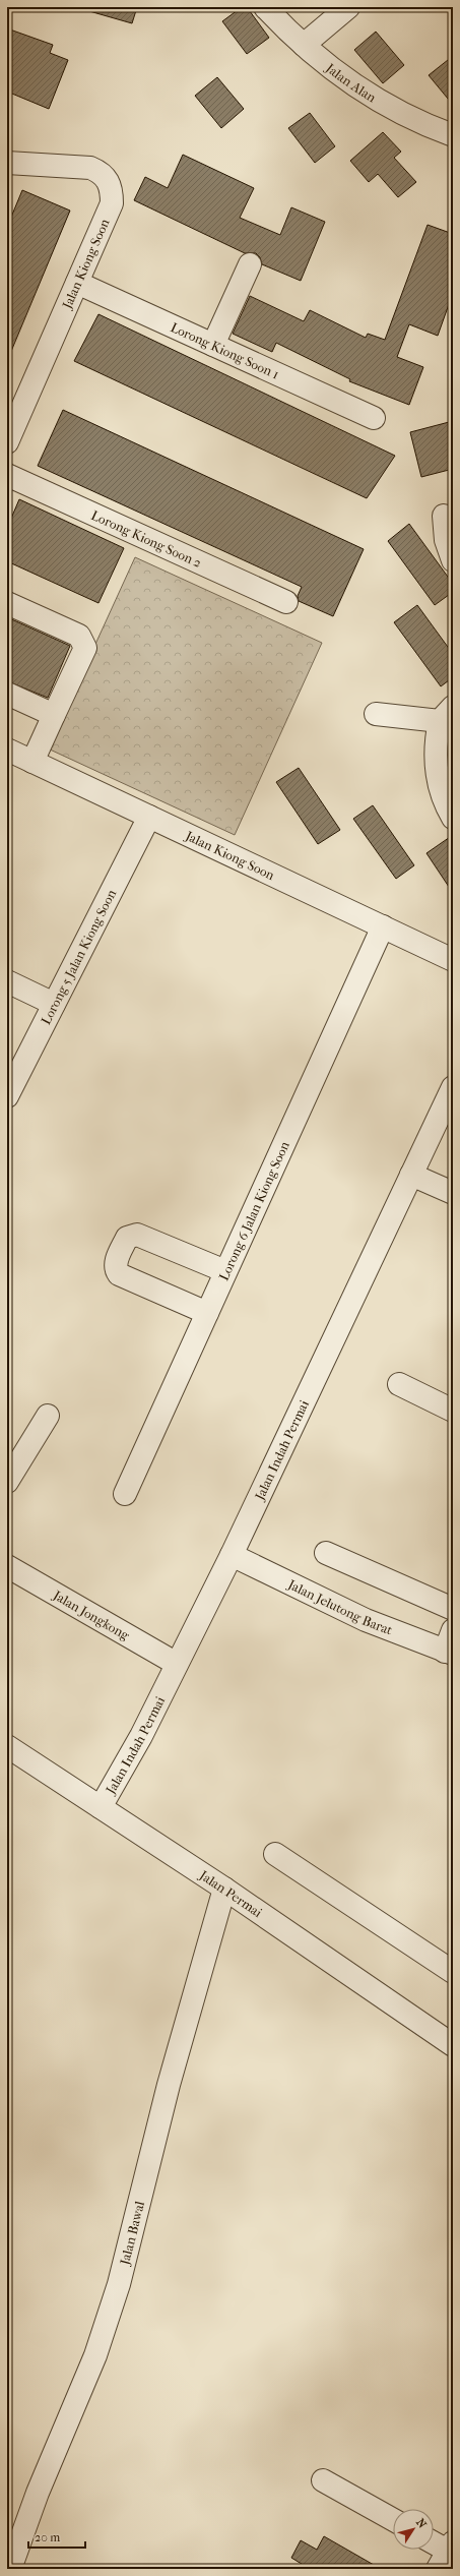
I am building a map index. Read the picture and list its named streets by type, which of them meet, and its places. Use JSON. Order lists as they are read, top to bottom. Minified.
{"streets":{"street":["Jalan Alan","Jalan Kiong Soon","Lorong Kiong Soon 1","Lorong Kiong Soon 2","Lorong 5 Jalan Kiong Soon","Lorong 6 Jalan Kiong Soon","Jalan Indah Permai","Jalan Jelutong Barat","Jalan Jongkong","Jalan Permai","Jalan Bawal"]},"crossings":[["Jalan Kiong Soon","Lorong Kiong Soon 1"],["Jalan Kiong Soon","Lorong 5 Jalan Kiong Soon"],["Jalan Kiong Soon","Lorong 6 Jalan Kiong Soon"],["Jalan Indah Permai","Jalan Jelutong Barat"],["Jalan Indah Permai","Jalan Jongkong"],["Jalan Indah Permai","Jalan Permai"],["Jalan Permai","Jalan Bawal"]],"scale_bar":"20 m","north":"top right"}
